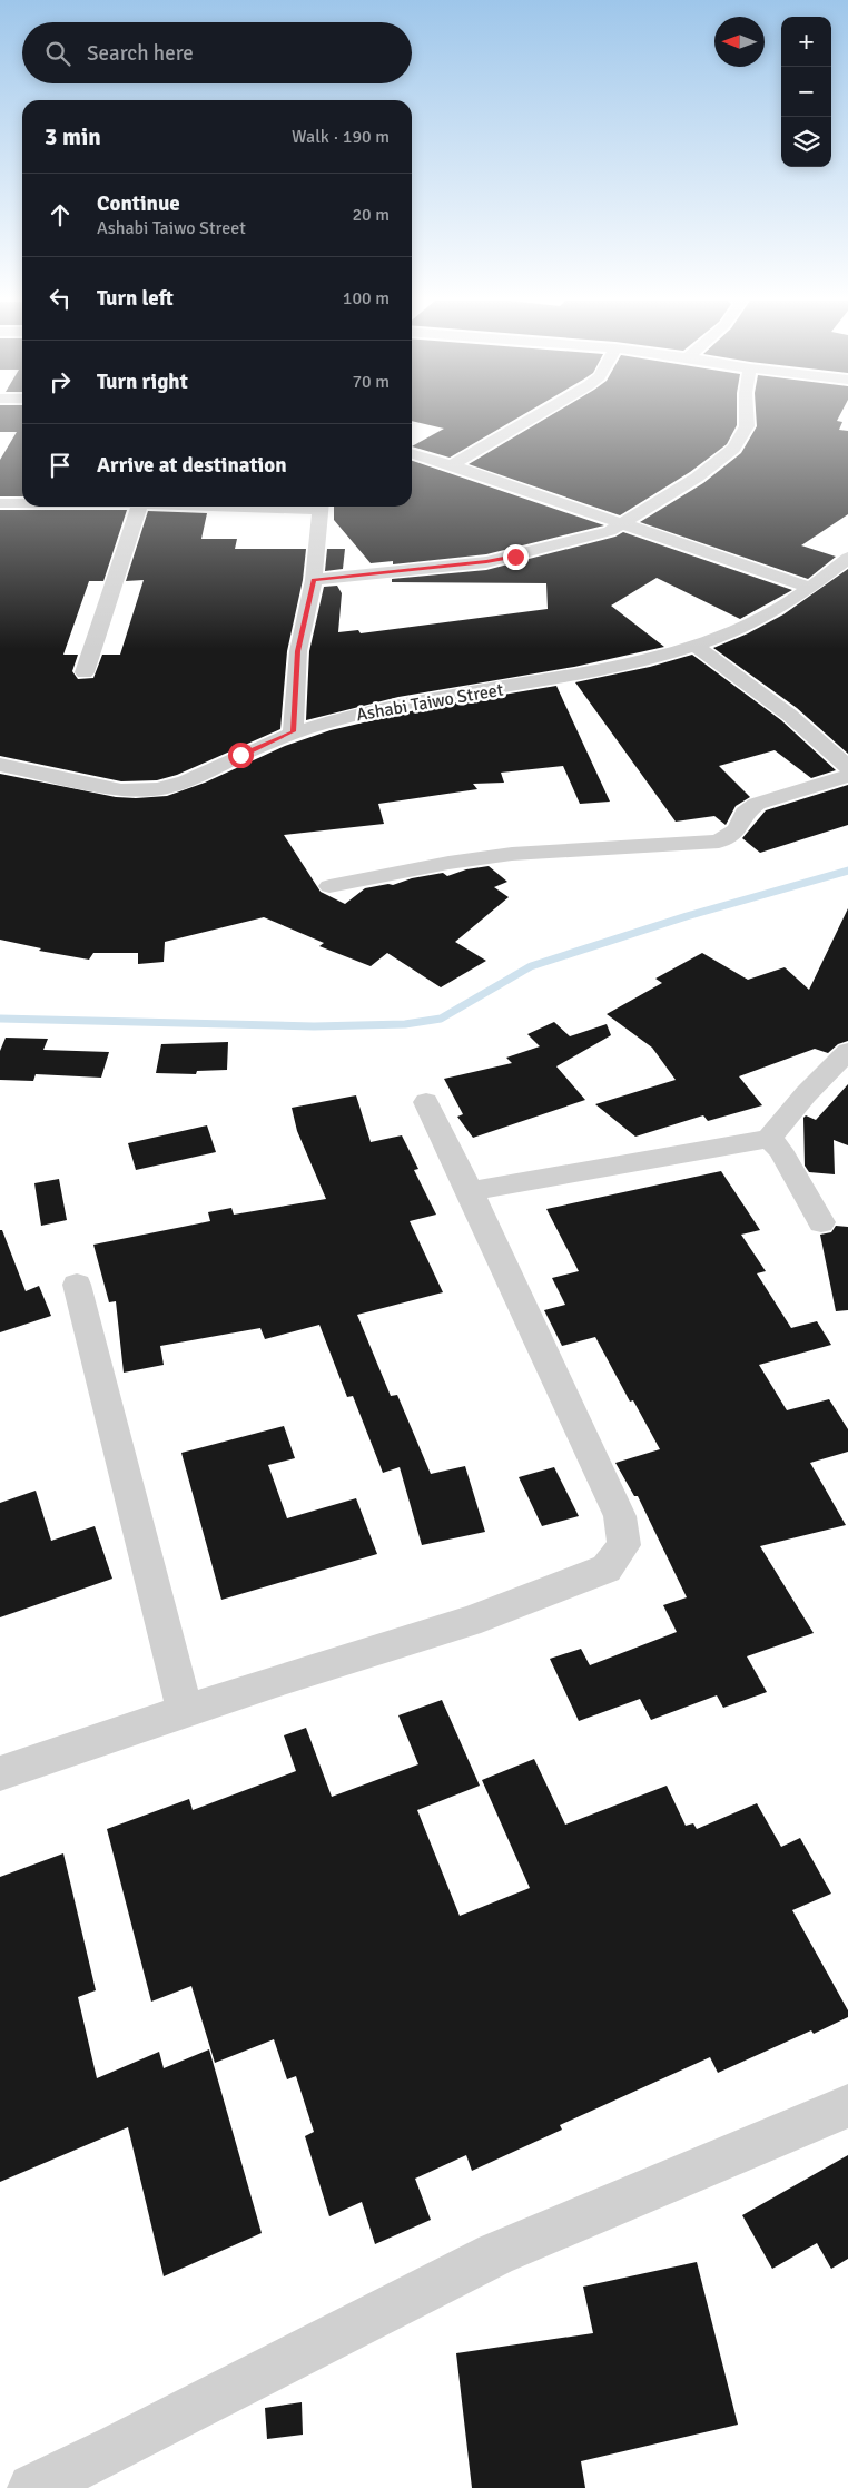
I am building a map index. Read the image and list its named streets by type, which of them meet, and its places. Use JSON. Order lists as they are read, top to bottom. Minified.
{"streets":{"street":["Ashabi Taiwo Street"]},"north":"left","page":{"map_buttons":["+","−"],"search":"Search here","heading":["3 min","Walk · 190 m"],"list":[["Continue","Ashabi Taiwo Street","20 m"],["Turn left","100 m"],["Turn right","70 m"],"Arrive at destination"]}}
